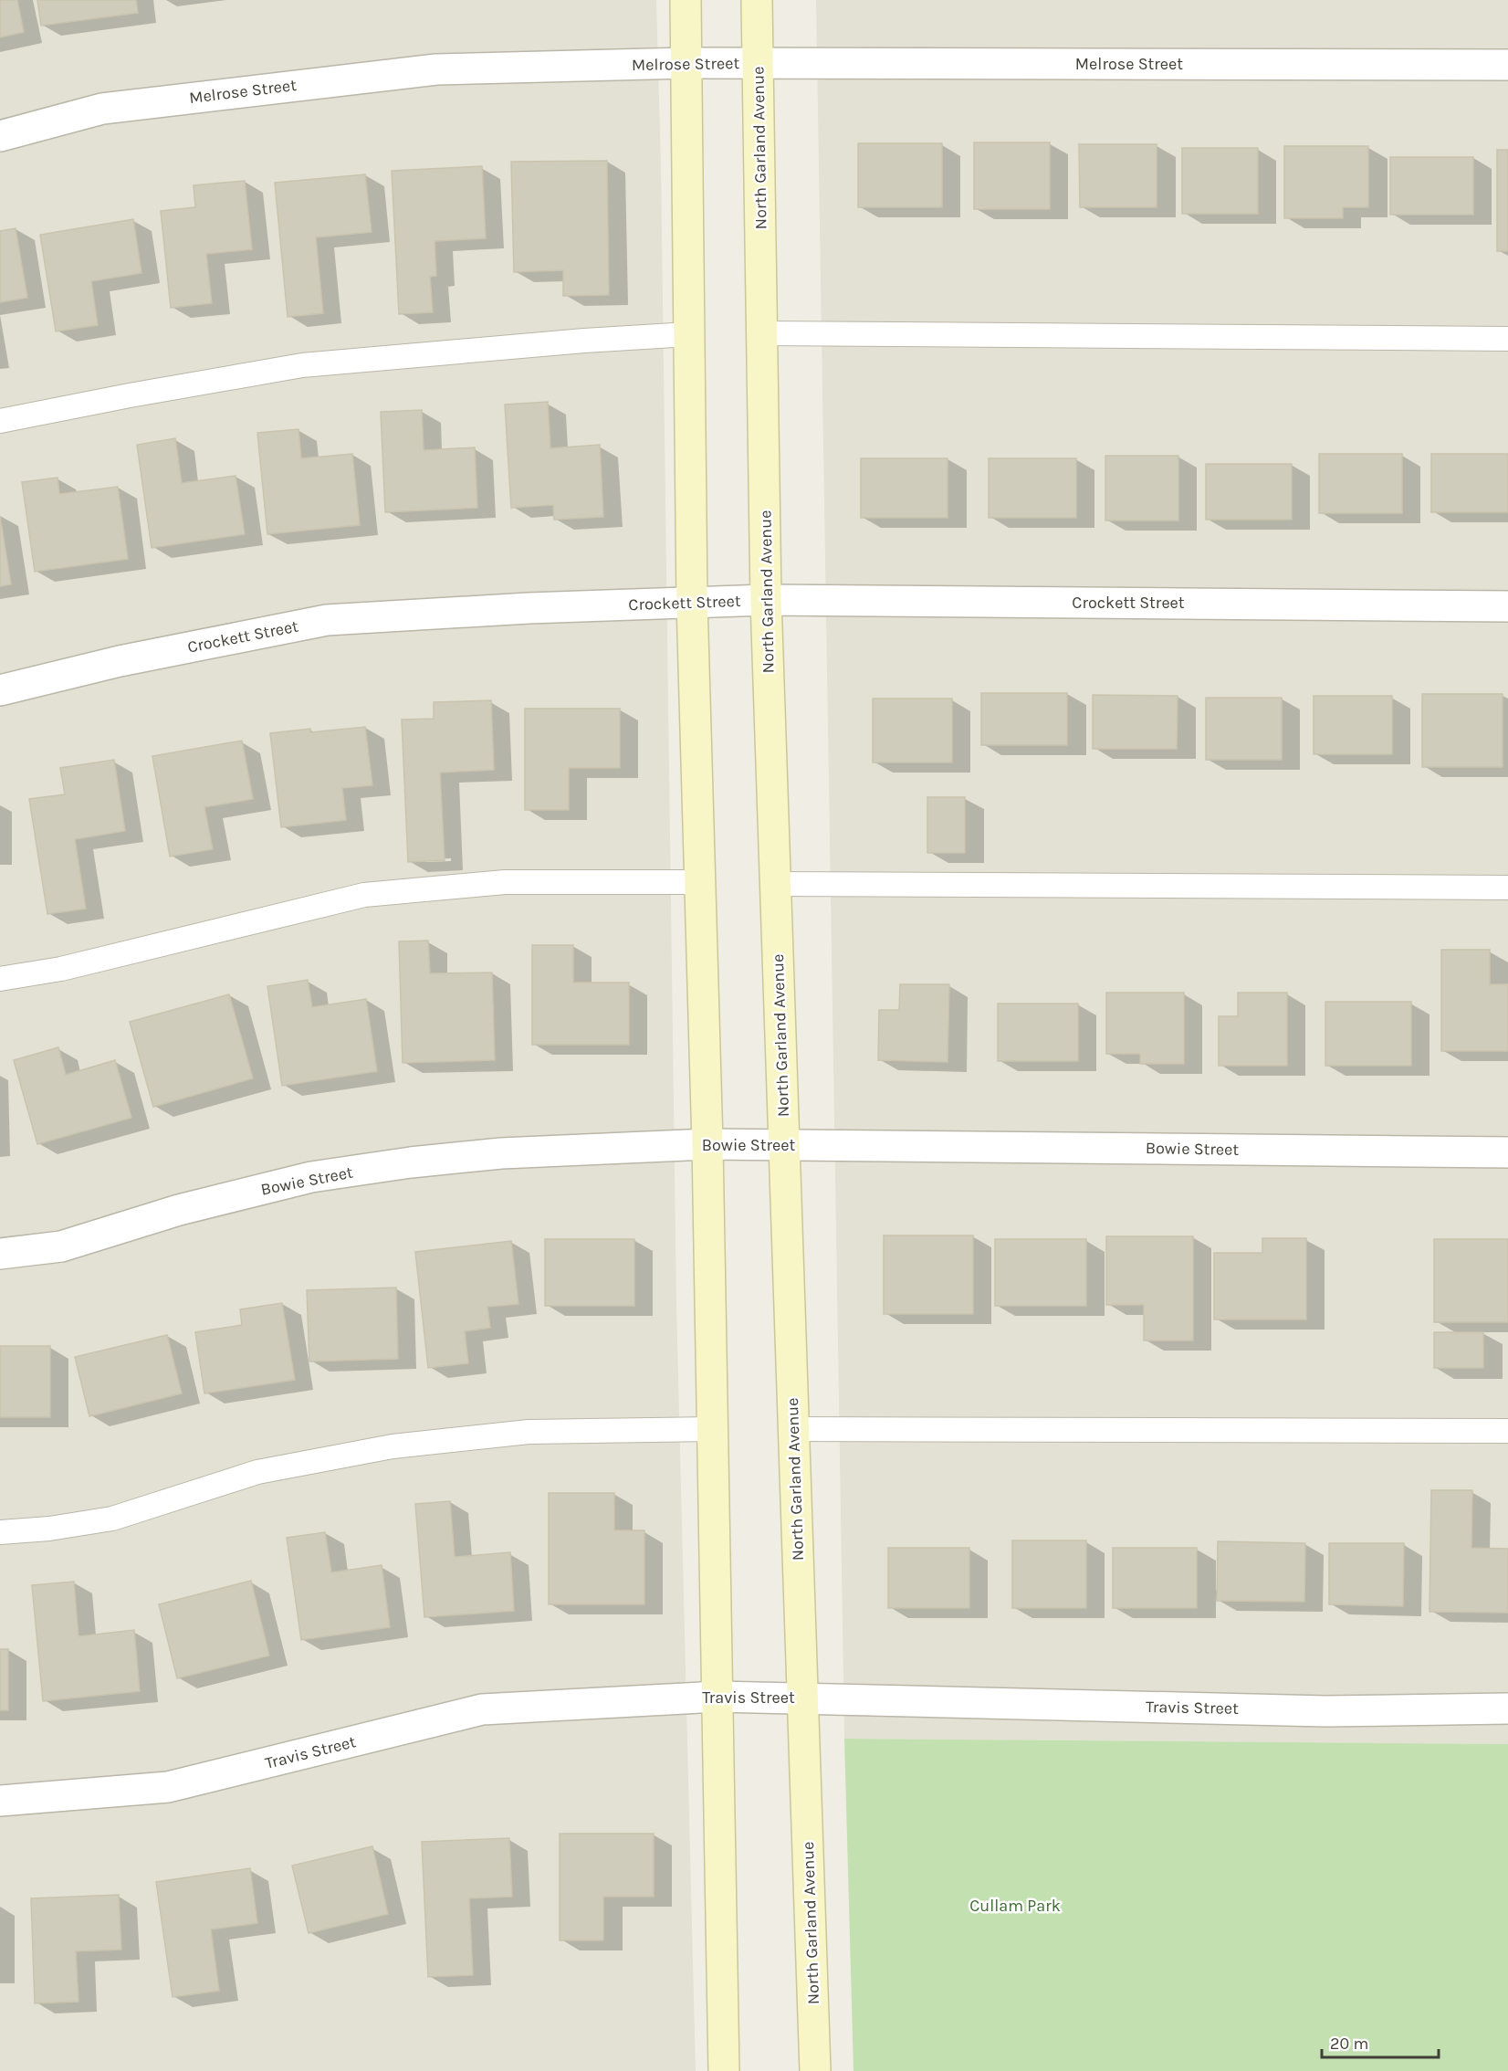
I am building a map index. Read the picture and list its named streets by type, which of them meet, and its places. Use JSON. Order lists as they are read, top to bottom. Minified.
{"streets":{"main road":["North Garland Avenue"],"street":["Melrose Street","Crockett Street","Bowie Street","Travis Street"]},"crossings":[["Melrose Street","North Garland Avenue"],["North Garland Avenue","Crockett Street"],["North Garland Avenue","Bowie Street"],["North Garland Avenue","Travis Street"]],"parks":["Cullam Park"],"scale_bar":"20 m"}
